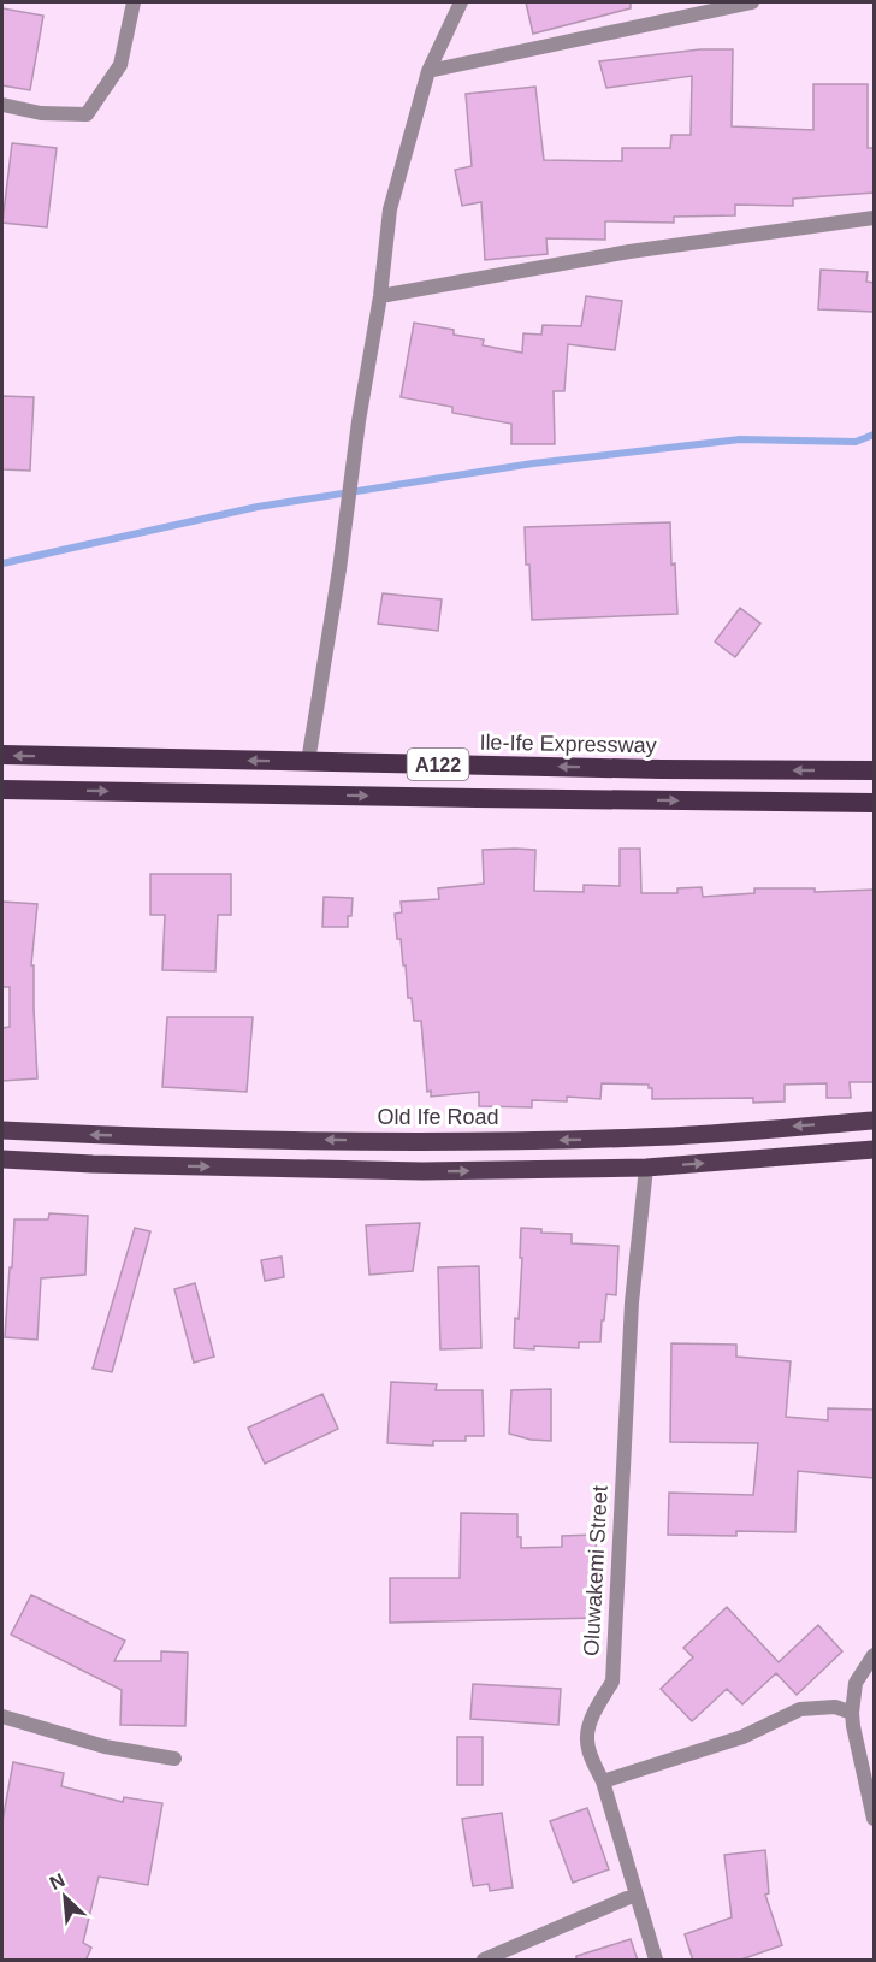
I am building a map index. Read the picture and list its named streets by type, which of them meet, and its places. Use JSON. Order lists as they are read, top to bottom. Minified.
{"streets":{"highway":["Ile-Ife Expressway","A122"],"main road":["Old Ife Road"],"street":["Oluwakemi Street"]},"north":"top left"}
